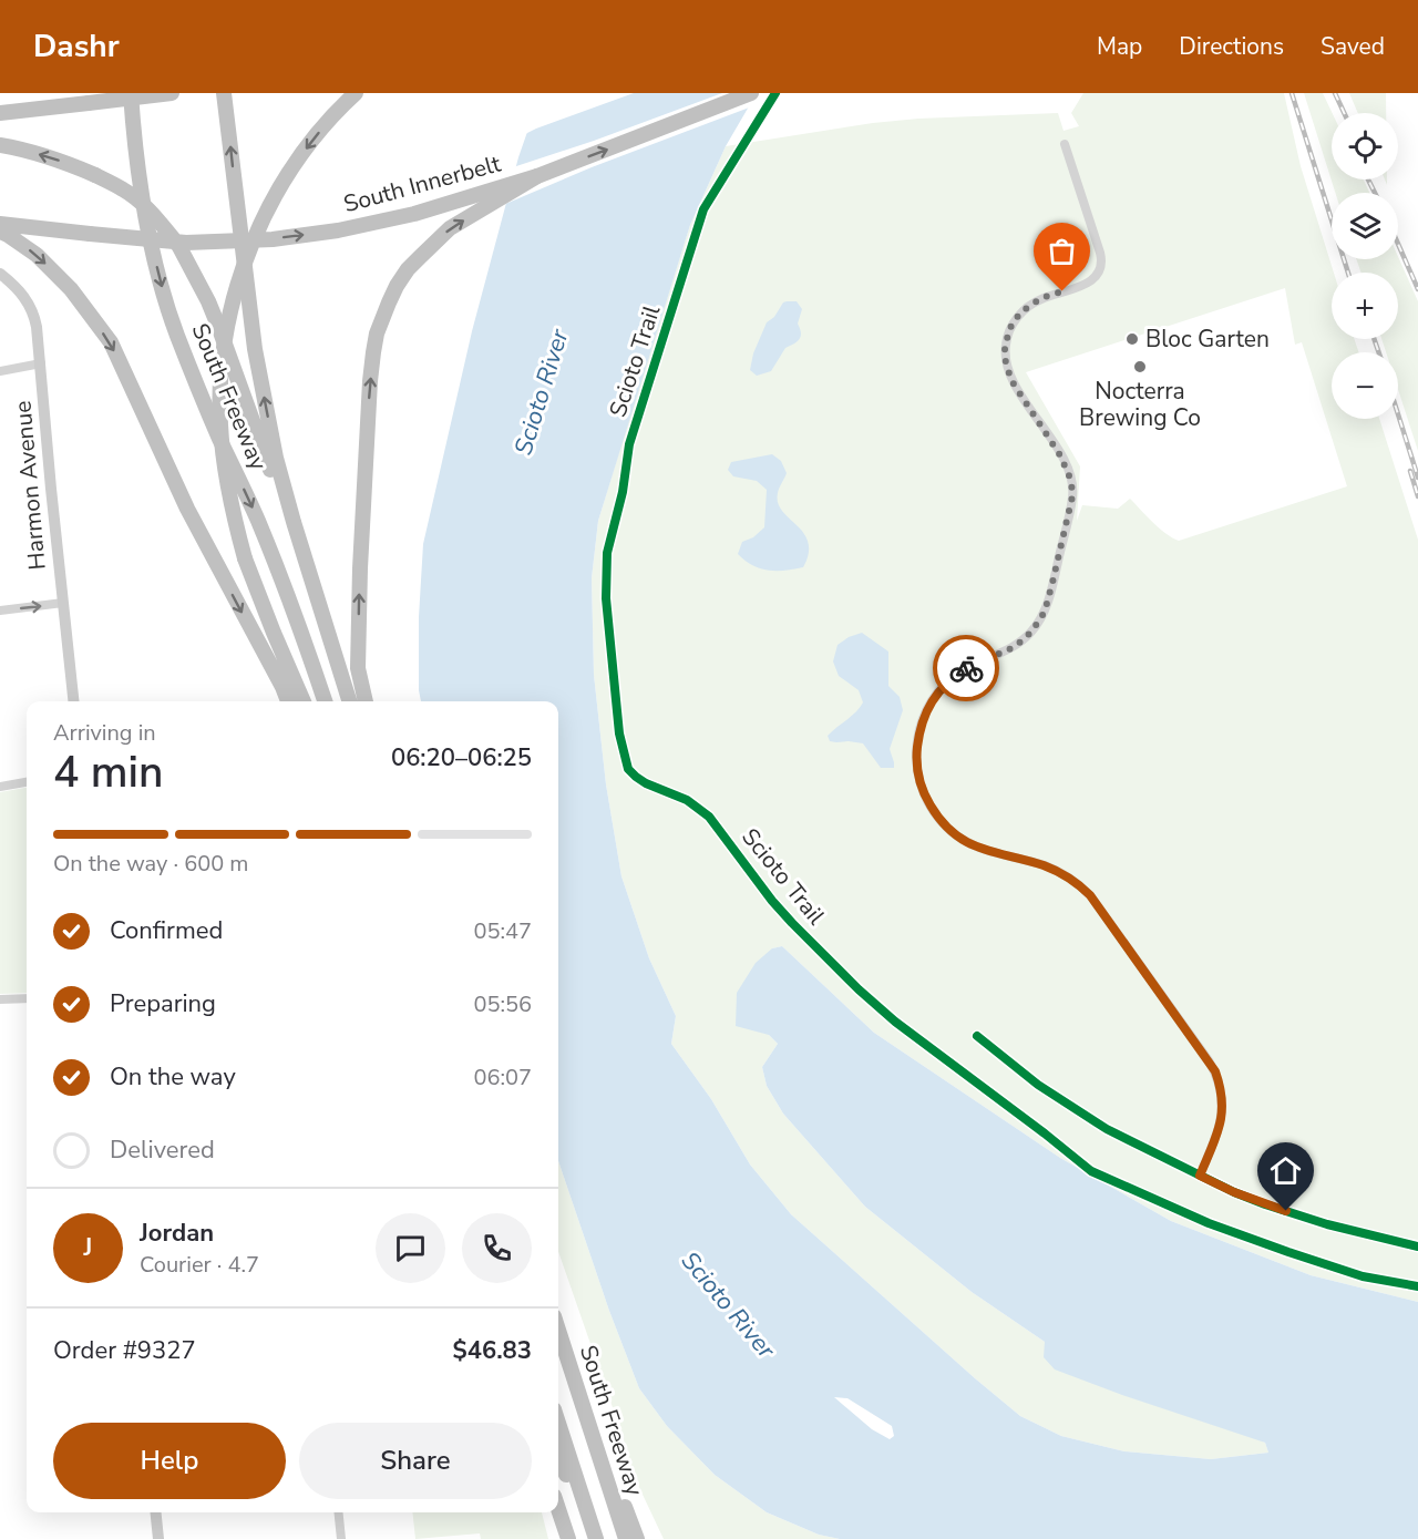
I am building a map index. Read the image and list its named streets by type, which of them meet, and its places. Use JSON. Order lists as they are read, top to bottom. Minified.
{"streets":{"highway":["South Innerbelt","South Freeway"],"main road":["Harmon Avenue"],"cycle path":["Scioto Trail"]},"one_way":["South Innerbelt"],"water":["Scioto River"],"places":["Bloc Garten","Nocterra Brewing Co"],"page":{"header":"Dashr","nav":["Map","Directions","Saved"],"map_buttons":["+","−"],"heading":["4 min","Arriving in","06:20–06:25"],"panel":["Jordan","Courier · 4.7","Order #9327","$46.83"],"bar":"On the way · 600 m","list":[["Confirmed","05:47"],["Preparing","05:56"],["On the way","06:07"],"Delivered"],"round":"J","buttons":["Help","Share"]}}
